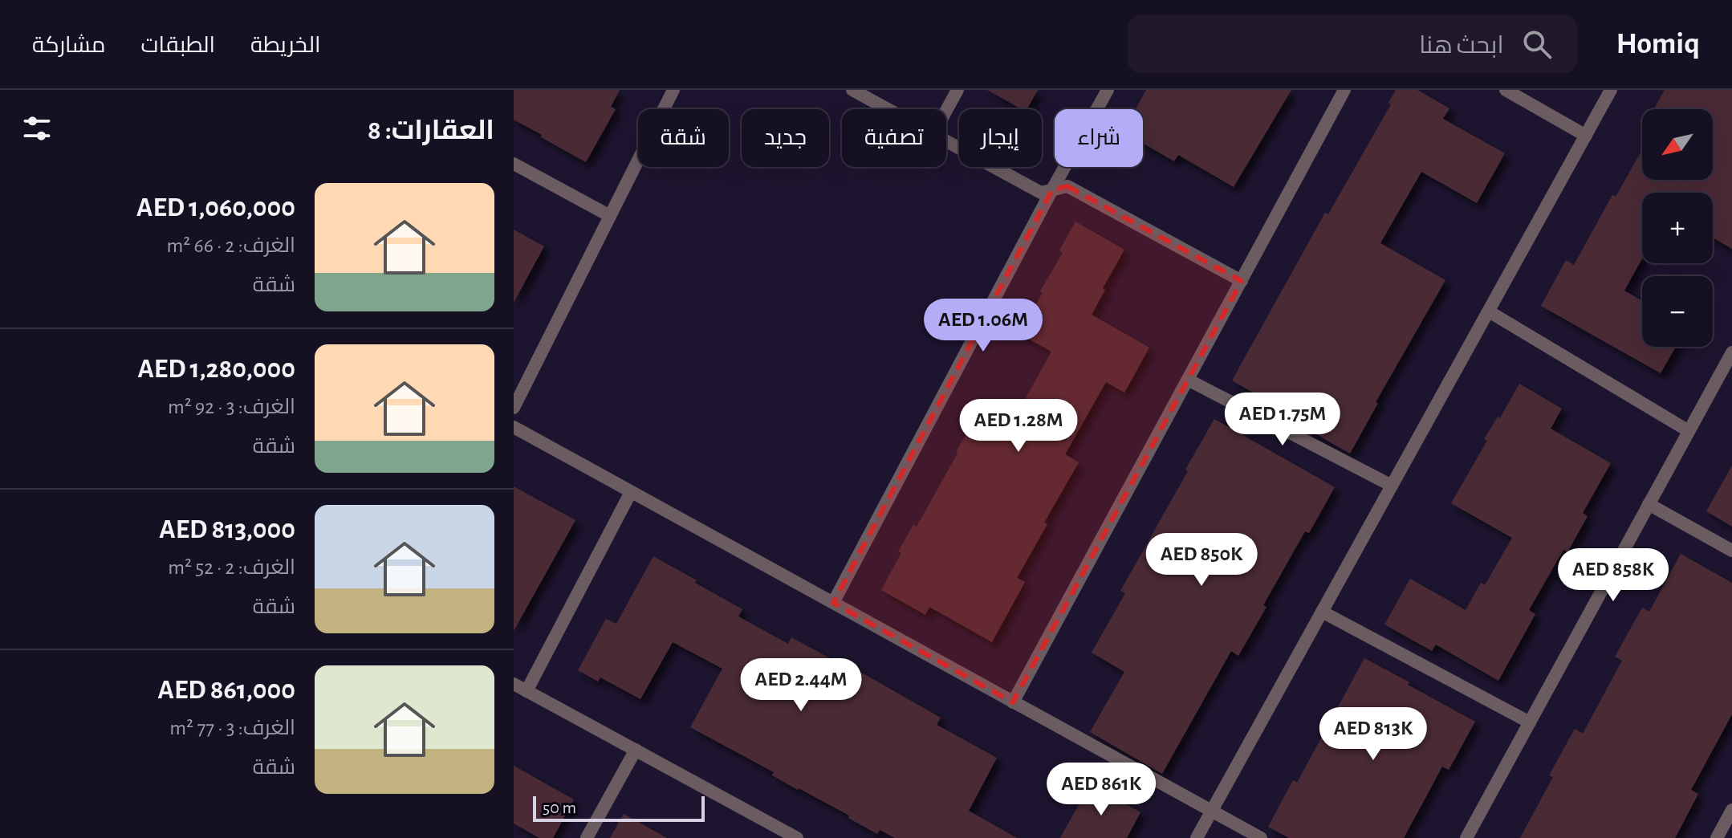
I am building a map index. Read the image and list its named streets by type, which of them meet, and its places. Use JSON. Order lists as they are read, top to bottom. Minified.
{"scale_bar":"50 m","north":"bottom left","page":{"header":"Homiq","search":"ابحث هنا","nav":["الخريطة","الطبقات","مشاركة"],"heading":"العقارات: 8","map_buttons":["+","−"],"chip":["شراء","إيجار","تصفية","جديد","شقة"],"list":[{"name":"AED 1,060,000","note":"الغرف: 2 · 66 m² · شقة"},{"name":"AED 1,280,000","note":"الغرف: 3 · 92 m² · شقة"},{"name":"AED 813,000","note":"الغرف: 2 · 52 m² · شقة"},{"name":"AED 861,000","note":"الغرف: 3 · 77 m² · شقة"}],"price":["AED 1.06M","AED 1.75M","AED 1.28M","AED 850K","AED 858K","AED 2.44M","AED 813K","AED 861K"],"scale":"50 m"}}
